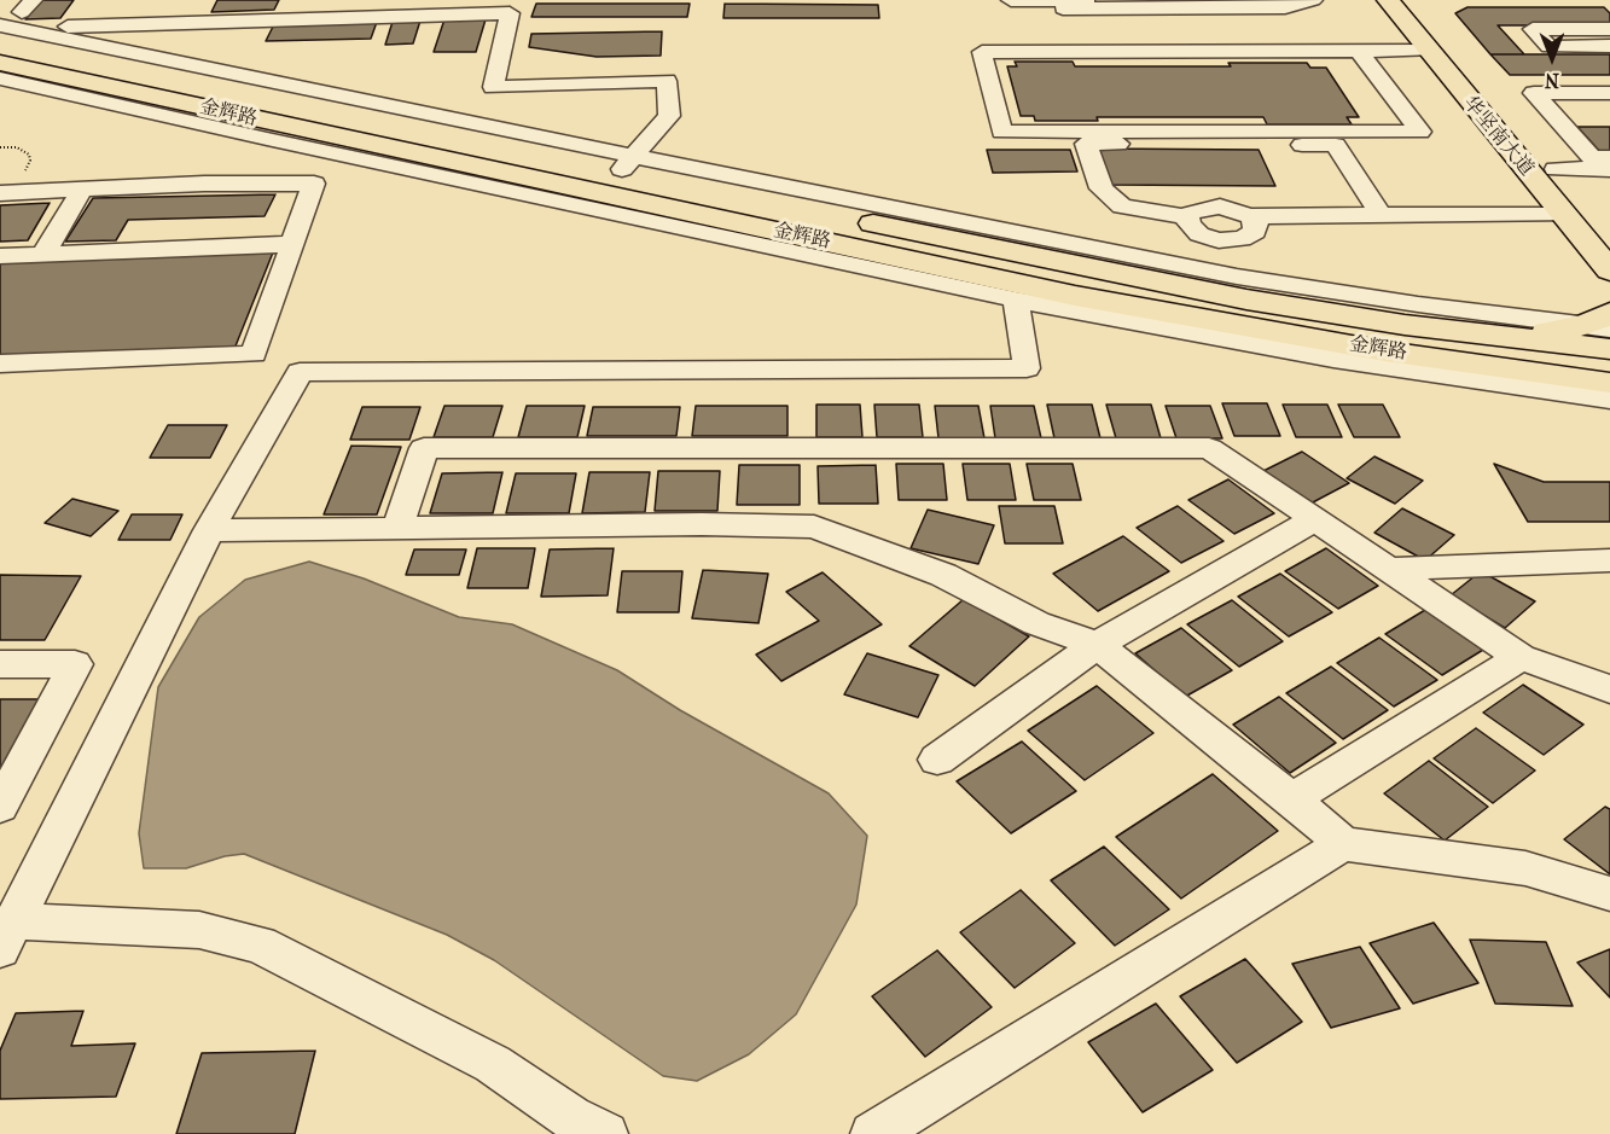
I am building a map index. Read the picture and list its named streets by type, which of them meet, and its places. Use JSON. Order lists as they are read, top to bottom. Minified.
{"streets":{"main road":["金辉路","华坚南大道"]},"north":"bottom"}
